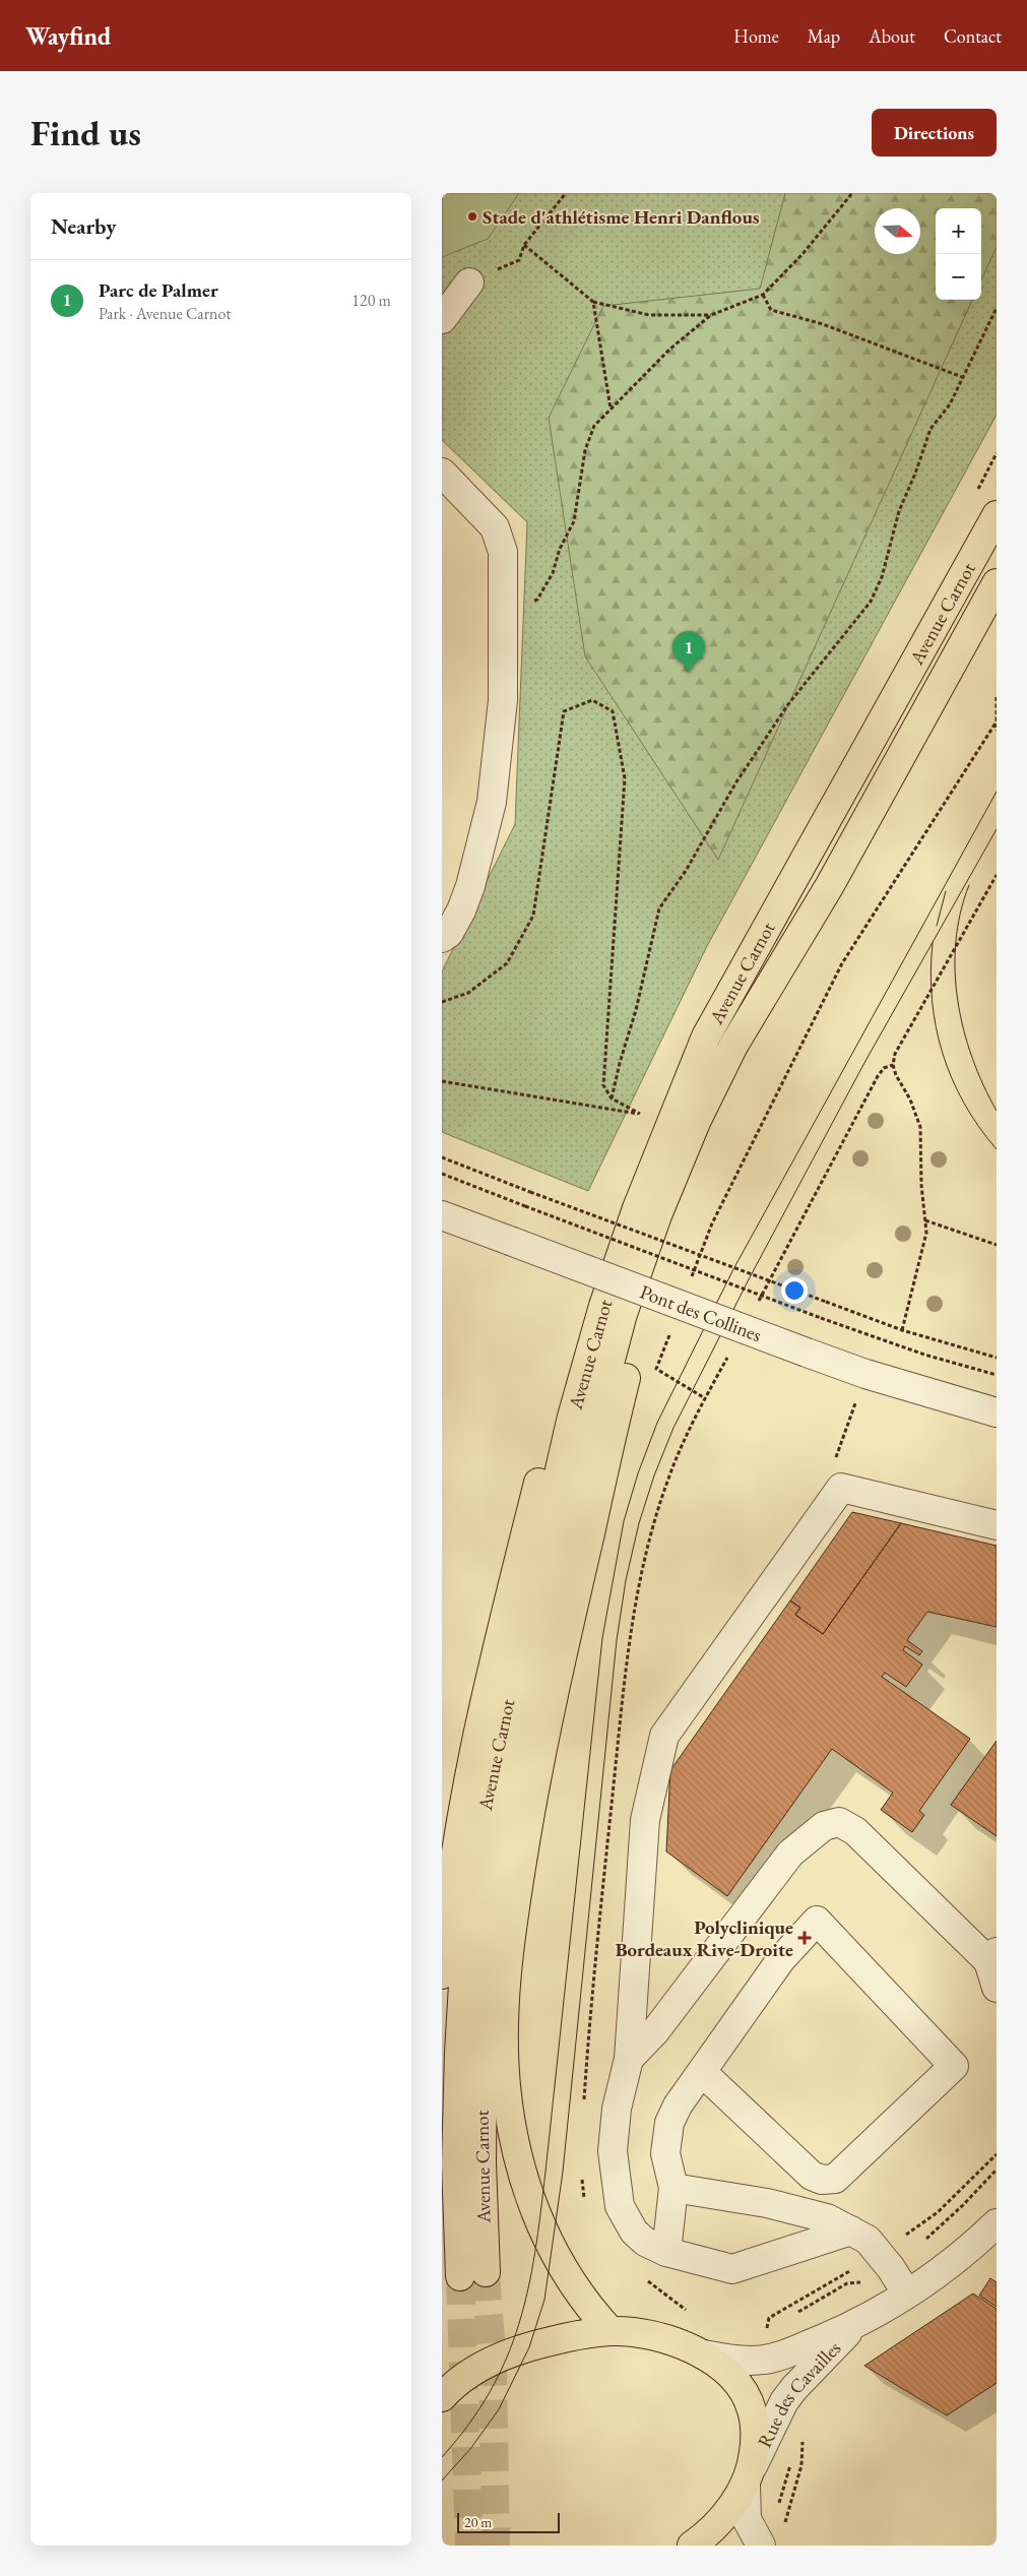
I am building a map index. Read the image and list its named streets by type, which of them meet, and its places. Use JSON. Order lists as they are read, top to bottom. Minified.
{"streets":{"main road":["Avenue Carnot"],"street":["Pont des Collines","Rue des Cavailles"]},"places":{"other":["Stade d'athlétisme Henri Danflous"],"health":["Polyclinique Bordeaux Rive-Droite"]},"scale_bar":"20 m","north":"right","page":{"header":"Wayfind","nav":["Home","Map","About","Contact"],"buttons":"Directions","title":"Find us","heading":"Nearby","map_buttons":["+","−"],"list":[{"mark":"1","name":"Parc de Palmer","note":"Park · Avenue Carnot","value":"120 m"}],"pins":"1","scale":"20 m"}}
